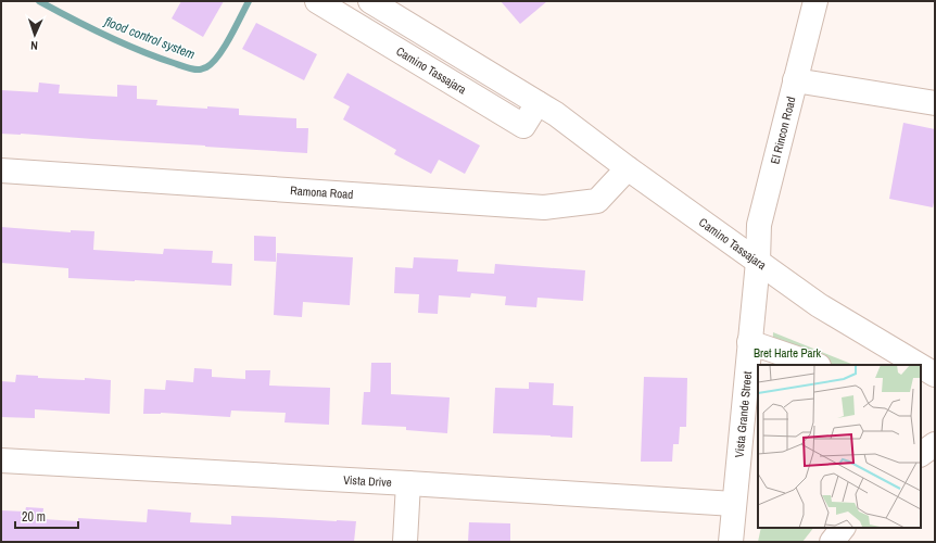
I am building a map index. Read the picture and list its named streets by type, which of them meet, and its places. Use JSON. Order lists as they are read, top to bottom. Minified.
{"streets":{"street":["Camino Tassajara","El Rincon Road","Ramona Road","Vista Grande Street","Vista Drive"]},"crossings":[["Camino Tassajara","El Rincon Road"],["Camino Tassajara","Ramona Road"],["Camino Tassajara","Vista Grande Street"],["El Rincon Road","Vista Grande Street"],["Vista Grande Street","Vista Drive"]],"water":["flood control system"],"parks":["Bret Harte Park"],"scale_bar":"20 m","north":"bottom"}
